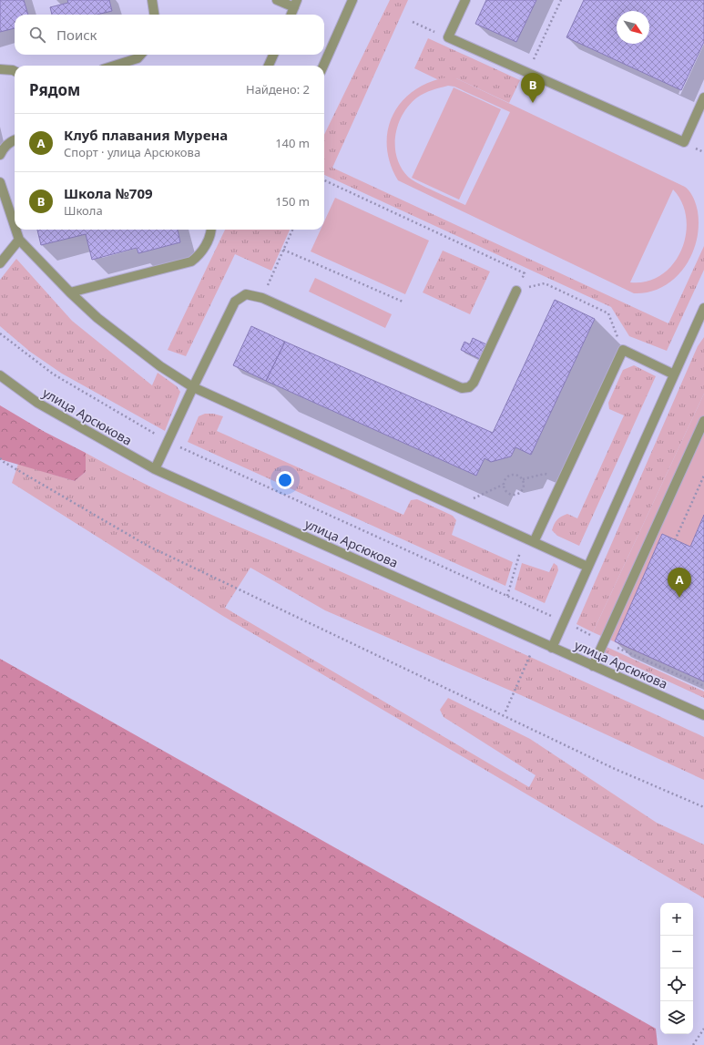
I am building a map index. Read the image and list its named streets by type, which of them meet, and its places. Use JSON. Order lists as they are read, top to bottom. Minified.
{"streets":{"street":["улица Арсюкова"]},"north":"bottom right","page":{"search":"Поиск","heading":["Рядом","Найдено: 2"],"pins":["B","A"],"list":[{"mark":"A","name":"Клуб плавания Мурена","note":"Спорт · улица Арсюкова","value":"140 m"},{"mark":"B","name":"Школа №709","note":"Школа","value":"150 m"}],"map_buttons":["+","−"]}}
